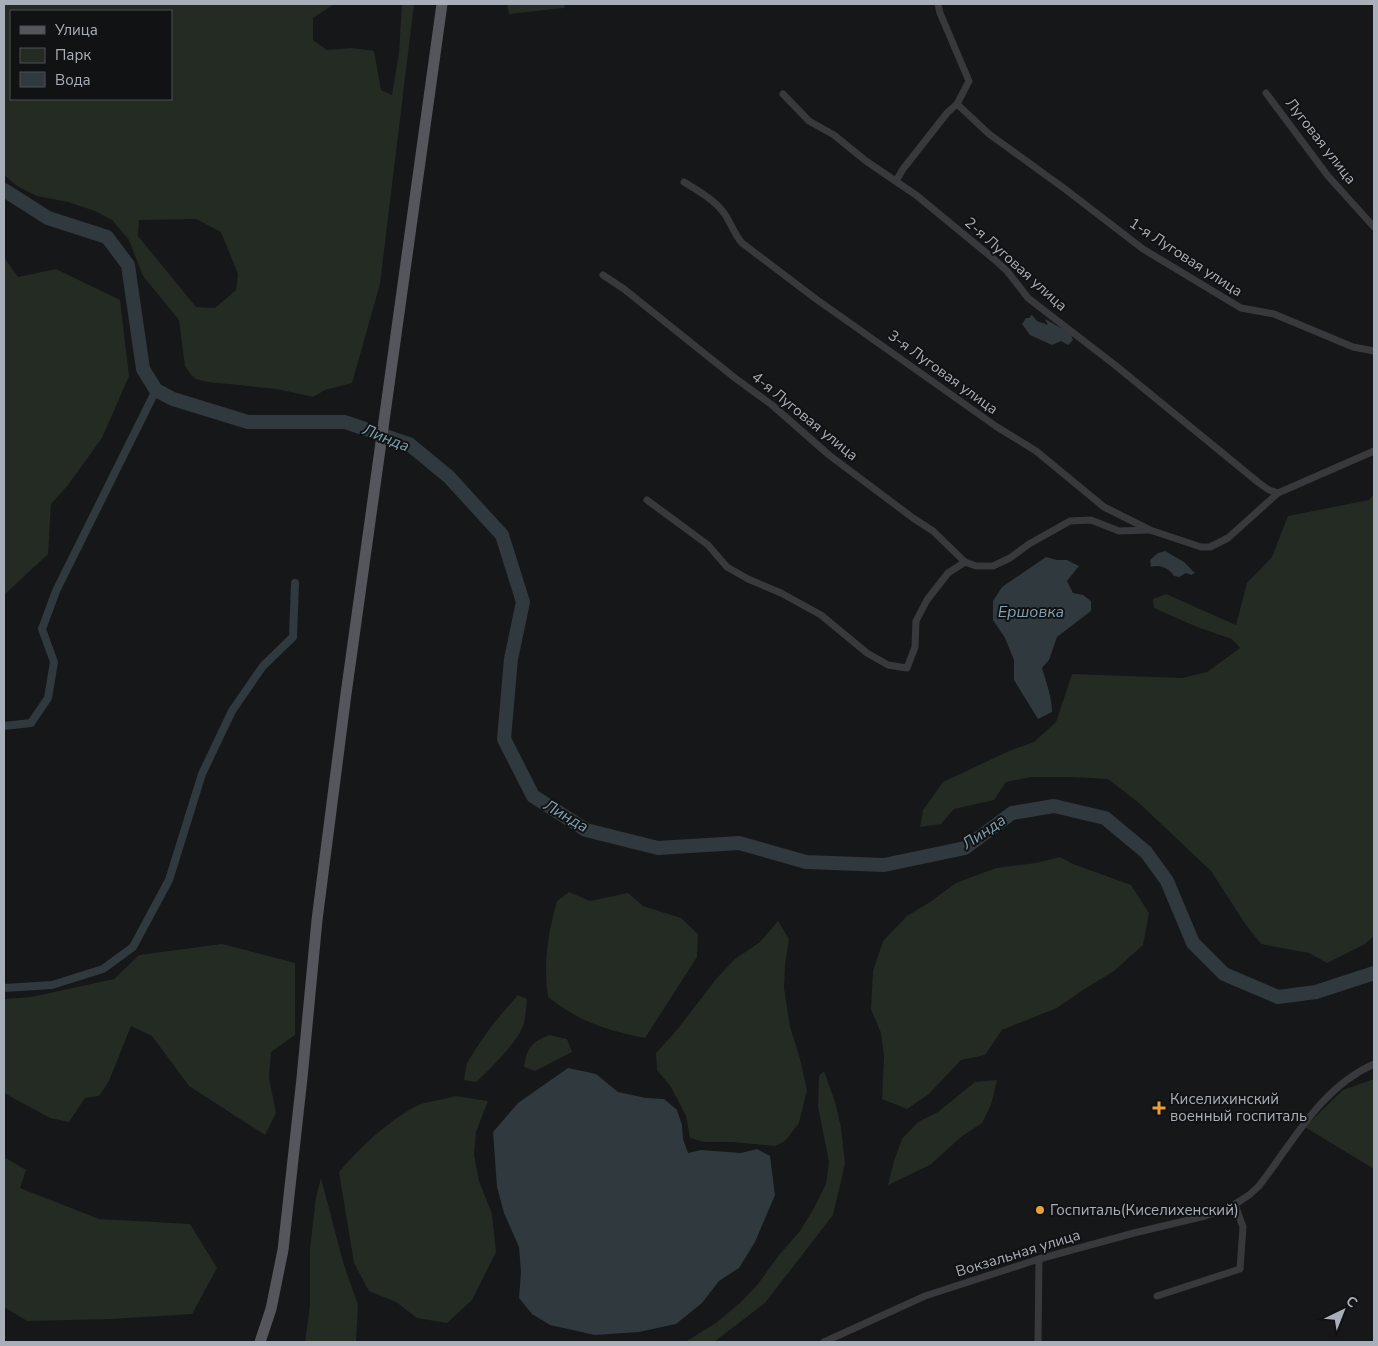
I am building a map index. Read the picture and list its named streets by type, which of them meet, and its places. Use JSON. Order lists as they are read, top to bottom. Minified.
{"streets":{"street":["Луговая улица","1-я Луговая улица","2-я Луговая улица","3-я Луговая улица","4-я Луговая улица","Вокзальная улица"]},"crossings":[["2-я Луговая улица","3-я Луговая улица"]],"water":["Линда","Ершовка"],"places":{"health":["Киселихинский военный госпиталь"],"other":["Госпиталь(Киселихенский)"]},"legend":["Улица","Парк","Вода"],"north":"top right"}
